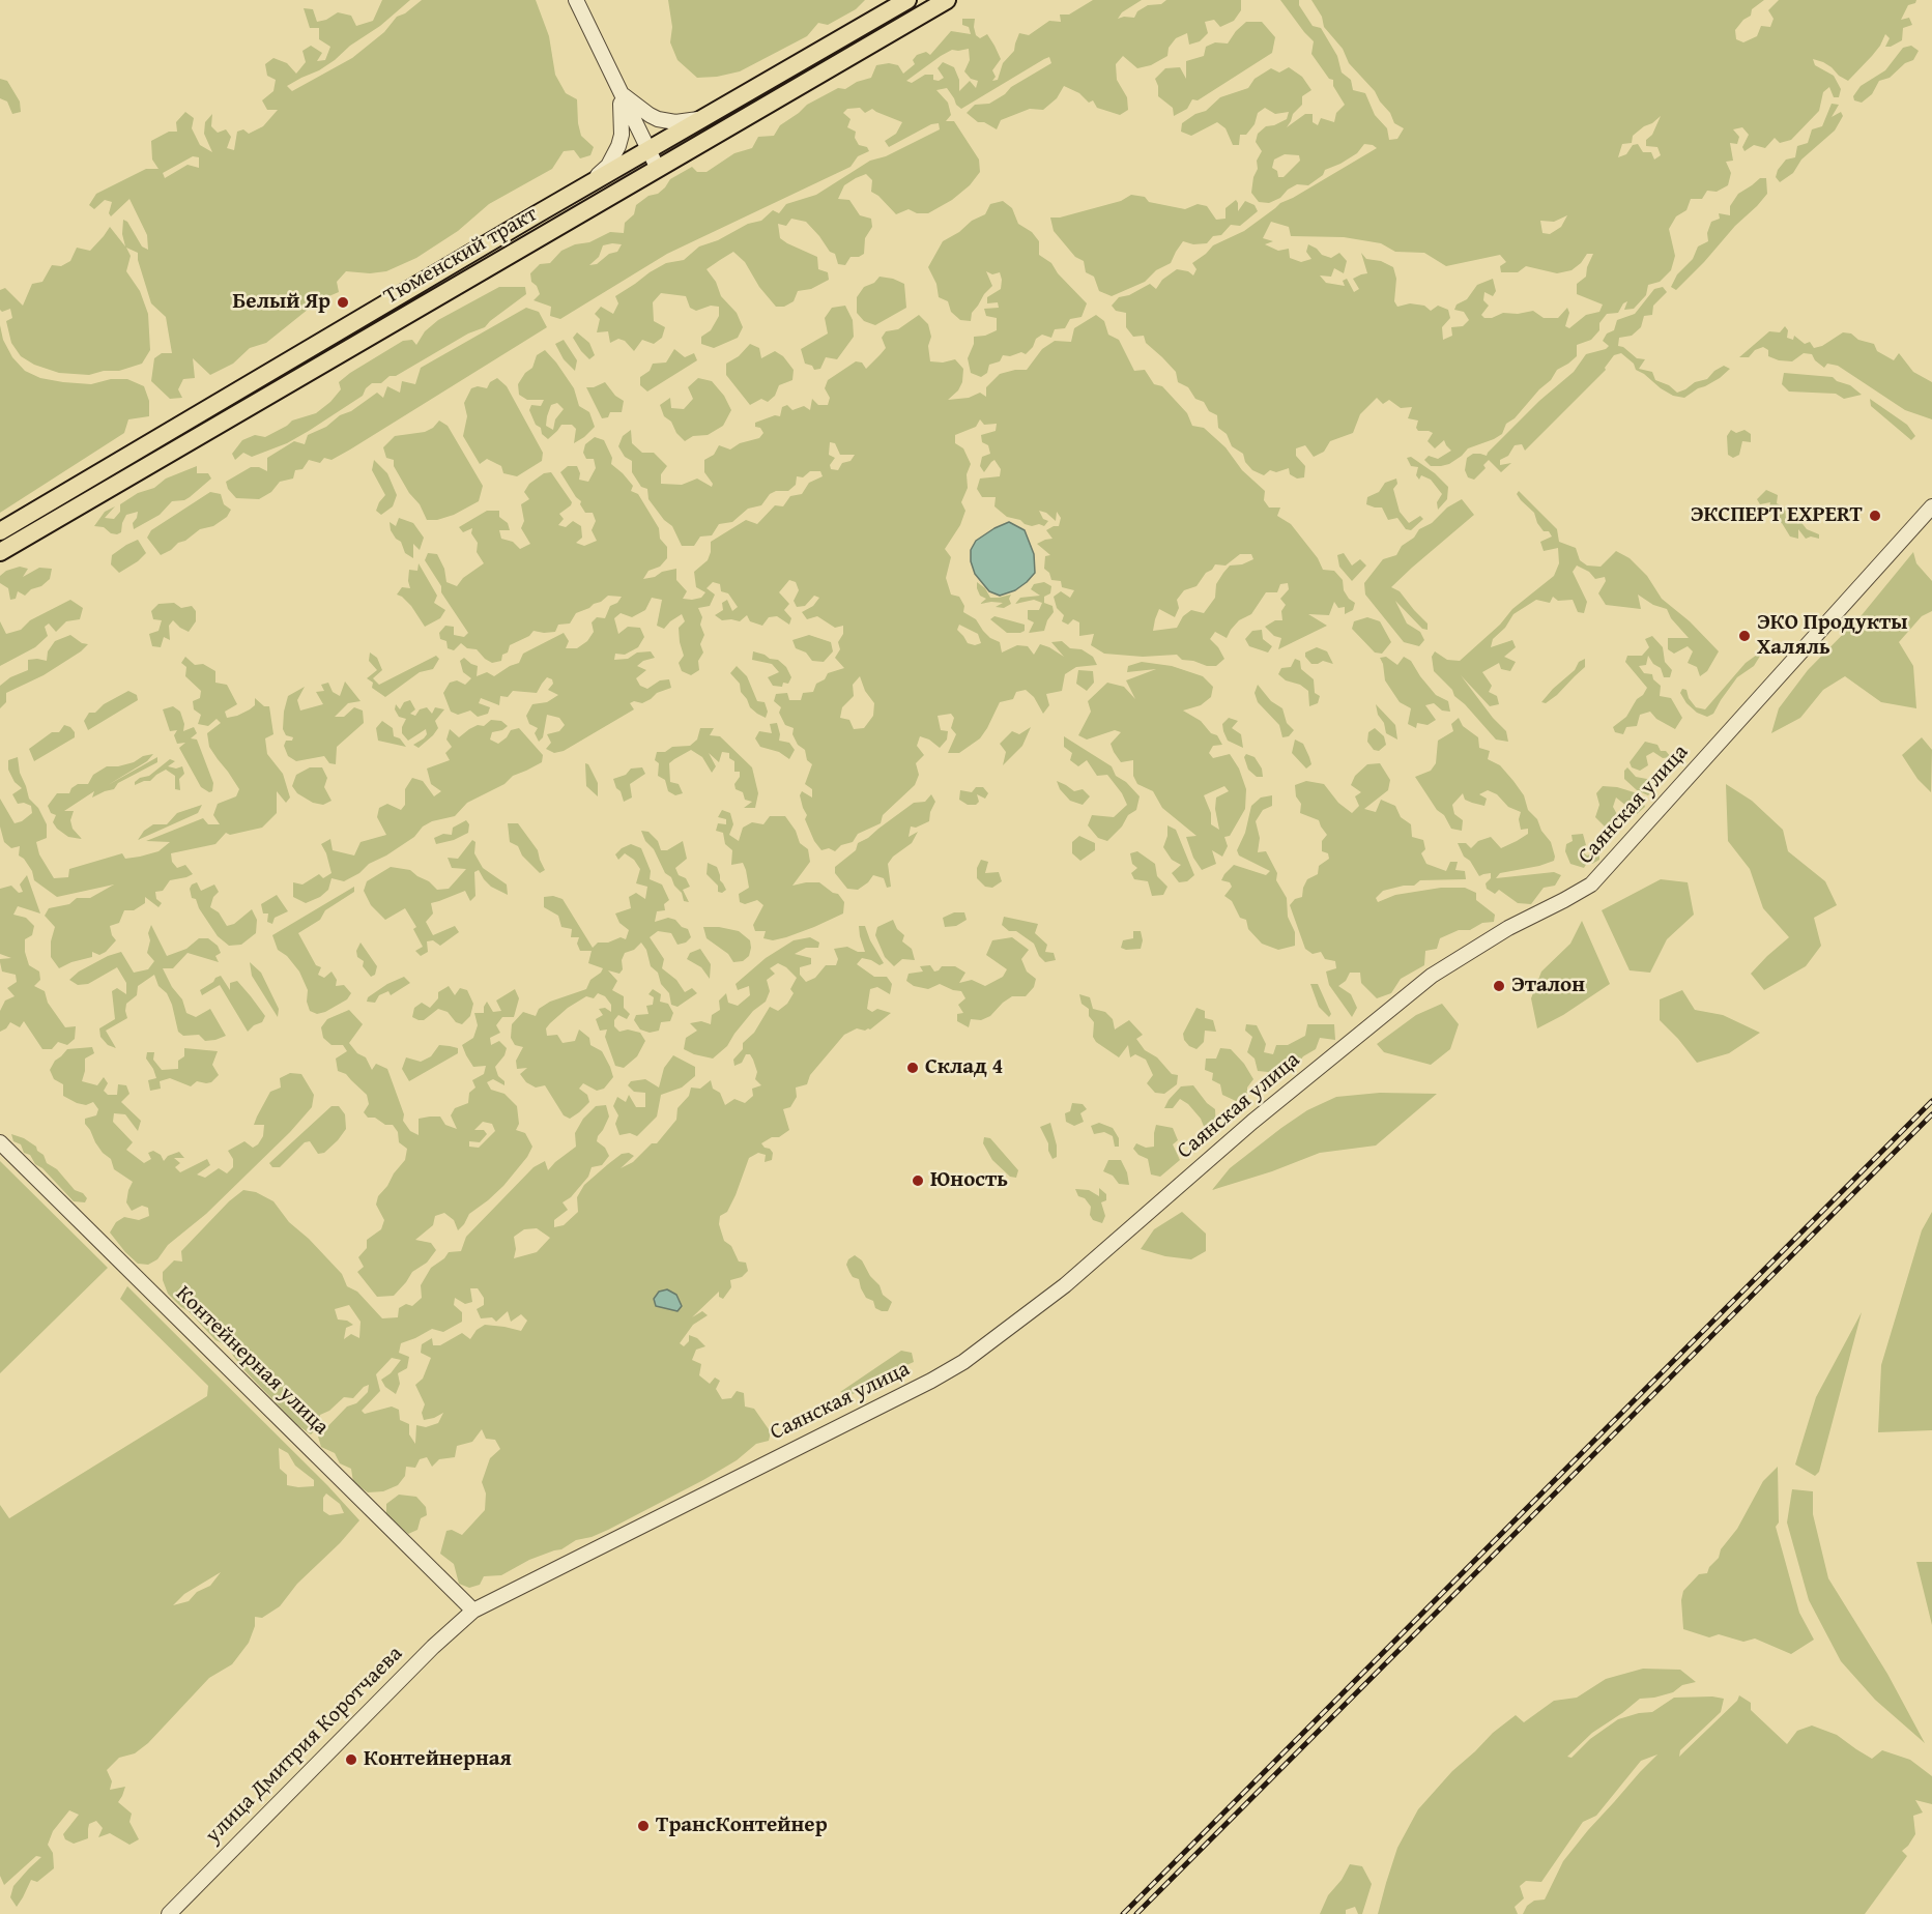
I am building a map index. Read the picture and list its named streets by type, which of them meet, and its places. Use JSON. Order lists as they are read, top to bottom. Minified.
{"streets":{"main road":["Тюменский тракт"],"street":["Саянская улица","Контейнерная улица","улица Дмитрия Коротчаева"]},"crossings":[["Саянская улица","Контейнерная улица"],["Саянская улица","улица Дмитрия Коротчаева"],["Контейнерная улица","улица Дмитрия Коротчаева"]],"places":["Белый Яр","ЭКСПЕРТ EXPERT","ЭКО Продукты Халяль","Эталон","Склад 4","Юность","Контейнерная","ТрансКонтейнер"]}
